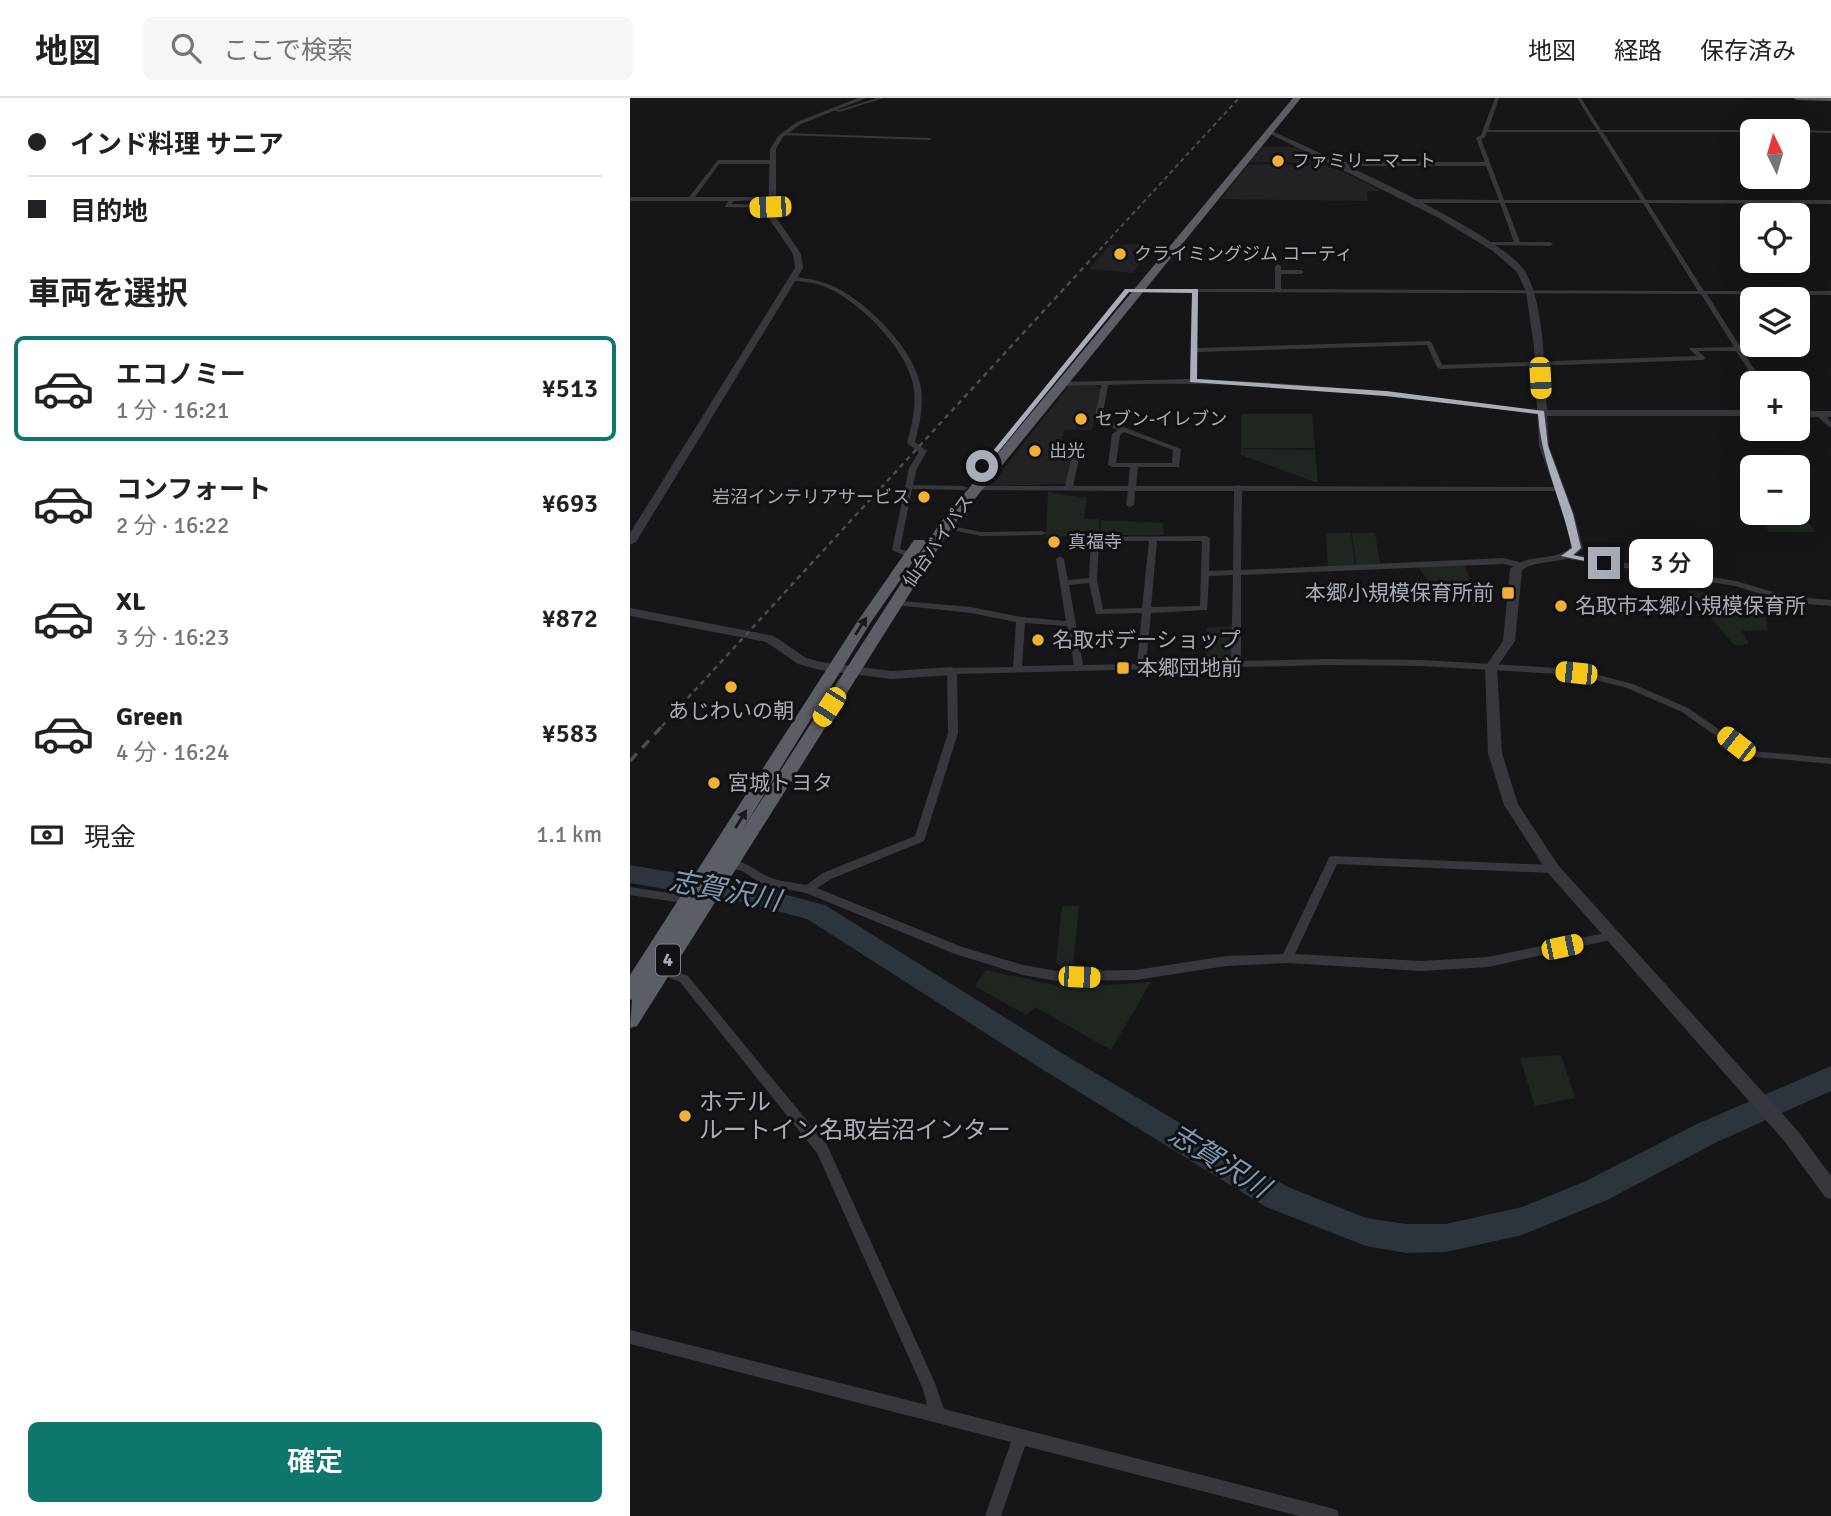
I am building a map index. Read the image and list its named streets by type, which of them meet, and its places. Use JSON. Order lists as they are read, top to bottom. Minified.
{"streets":{"highway":["仙台バイパス","4"]},"water":["志賀沢川"],"places":{"other":["ファミリーマート","クライミングジム コーティ","セブン-イレブン","出光","岩沼インテリアサービス","真福寺","名取市本郷小規模保育所","名取ボデーショップ","あじわいの朝","宮城トヨタ","ホテル ルートイン名取岩沼インター"],"transit":["本郷小規模保育所前","本郷団地前"]},"north":"top","page":{"header":"地図","search":"ここで検索","nav":["地図","経路","保存済み"],"banner":["インド料理 サニア","目的地"],"map_buttons":["+","−"],"heading":"車両を選択","list":[{"name":"エコノミー","note":"1 分 · 16:21","value":"¥513"},{"name":"コンフォート","note":"2 分 · 16:22","value":"¥693"},{"name":"XL","note":"3 分 · 16:23","value":"¥872"},{"name":"Green","note":"4 分 · 16:24","value":"¥583"}],"bubble":"3 分","pay":["現金","1.1 km"],"buttons":"確定"}}
